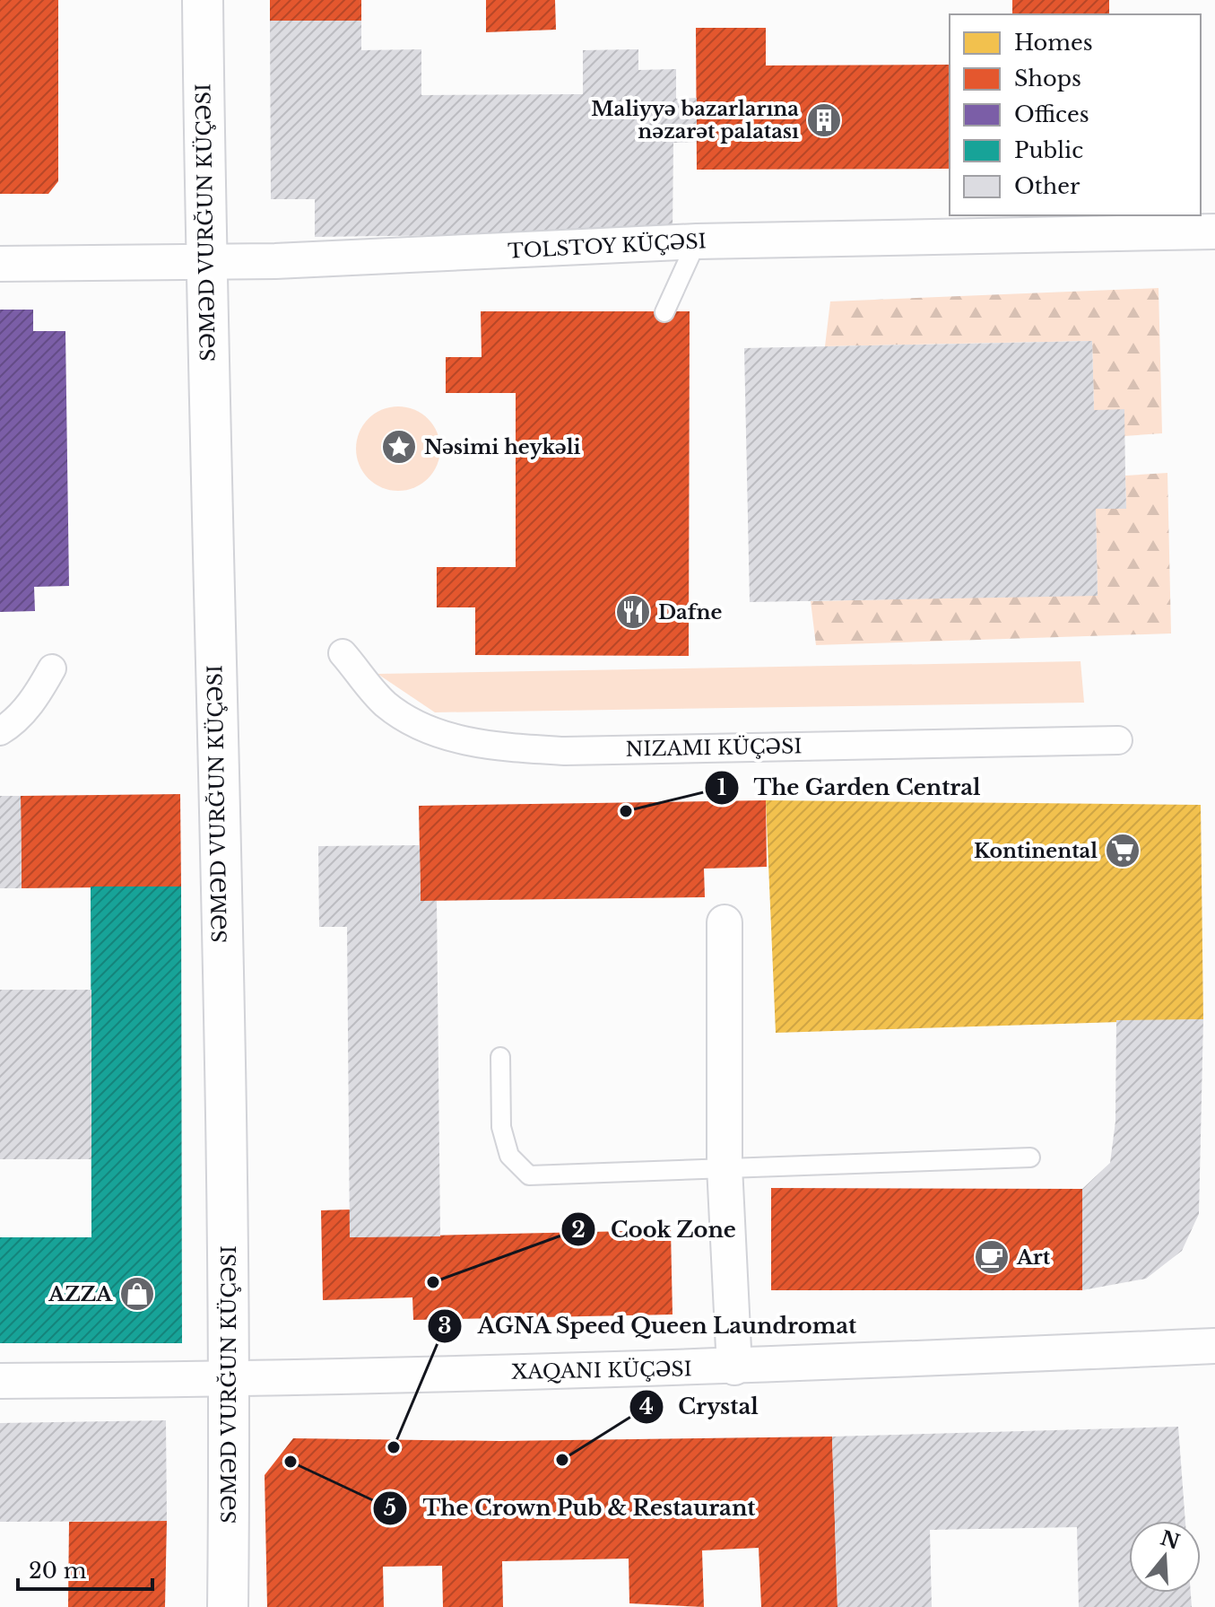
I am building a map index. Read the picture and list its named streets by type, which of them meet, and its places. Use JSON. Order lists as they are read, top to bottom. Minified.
{"streets":{"main road":["SƏMƏD VURĞUN KÜÇƏSI"],"street":["TOLSTOY KÜÇƏSI","NIZAMI KÜÇƏSI","XAQANI KÜÇƏSI"]},"crossings":[["SƏMƏD VURĞUN KÜÇƏSI","TOLSTOY KÜÇƏSI"],["SƏMƏD VURĞUN KÜÇƏSI","XAQANI KÜÇƏSI"]],"places":{"building":["Maliyyə bazarlarına nəzarət palatası"],"place":["Nəsimi heykəli"],"restaurant":["Dafne"],"other":["The Garden Central","Cook Zone","AGNA Speed Queen Laundromat","Crystal","The Crown Pub & Restaurant"],"supermarket":["Kontinental"],"cafe":["Art"],"shop":["AZZA"]},"legend":["Homes","Shops","Offices","Public","Other"],"scale_bar":"20 m","north":"top"}
